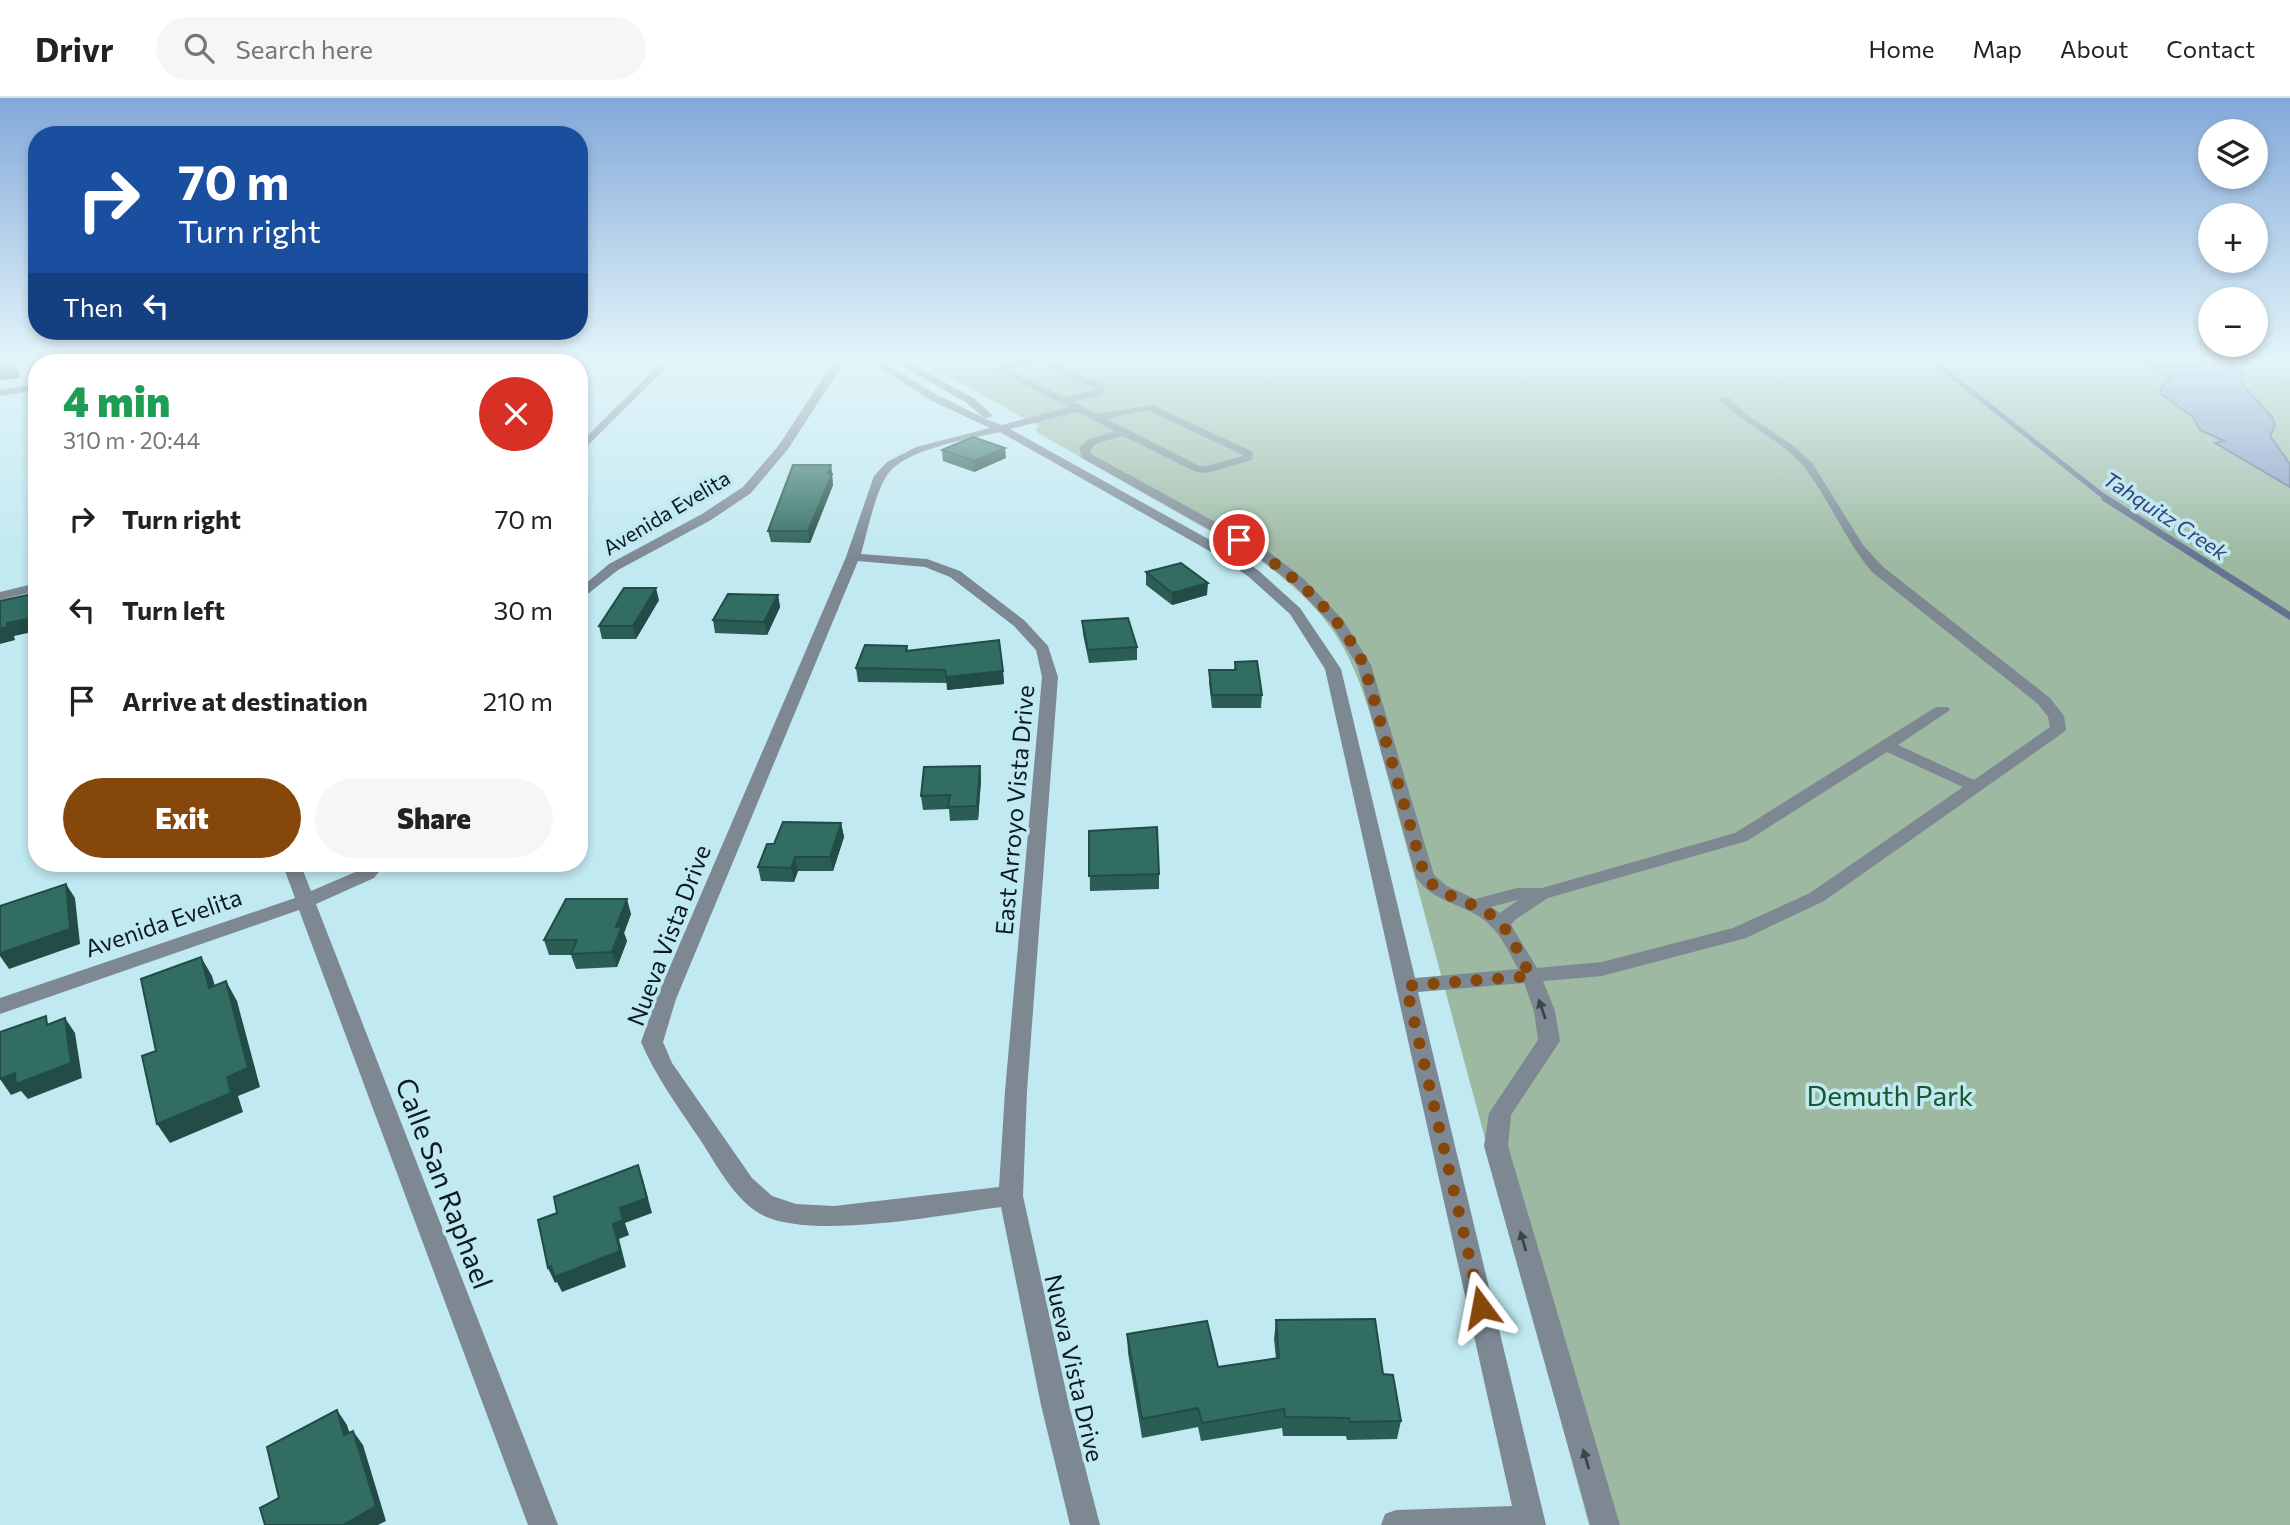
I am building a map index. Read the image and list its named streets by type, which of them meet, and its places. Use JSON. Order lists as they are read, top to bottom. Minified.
{"streets":{"street":["Avenida Evelita","East Arroyo Vista Drive","Nueva Vista Drive","Calle San Raphael"]},"crossings":[["Avenida Evelita","Calle San Raphael"],["East Arroyo Vista Drive","Nueva Vista Drive"]],"water":["Tahquitz Creek"],"parks":["Demuth Park"],"page":{"header":"Drivr","search":"Search here","nav":["Home","Map","About","Contact"],"map_buttons":["+","−"],"turn":["70 m","Turn right"],"then":"Then","heading":["4 min","310 m · 20:44"],"list":[{"name":"Turn right","value":"70 m"},{"name":"Turn left","value":"30 m"},{"name":"Arrive at destination","value":"210 m"}],"buttons":["Exit","Share"]}}
